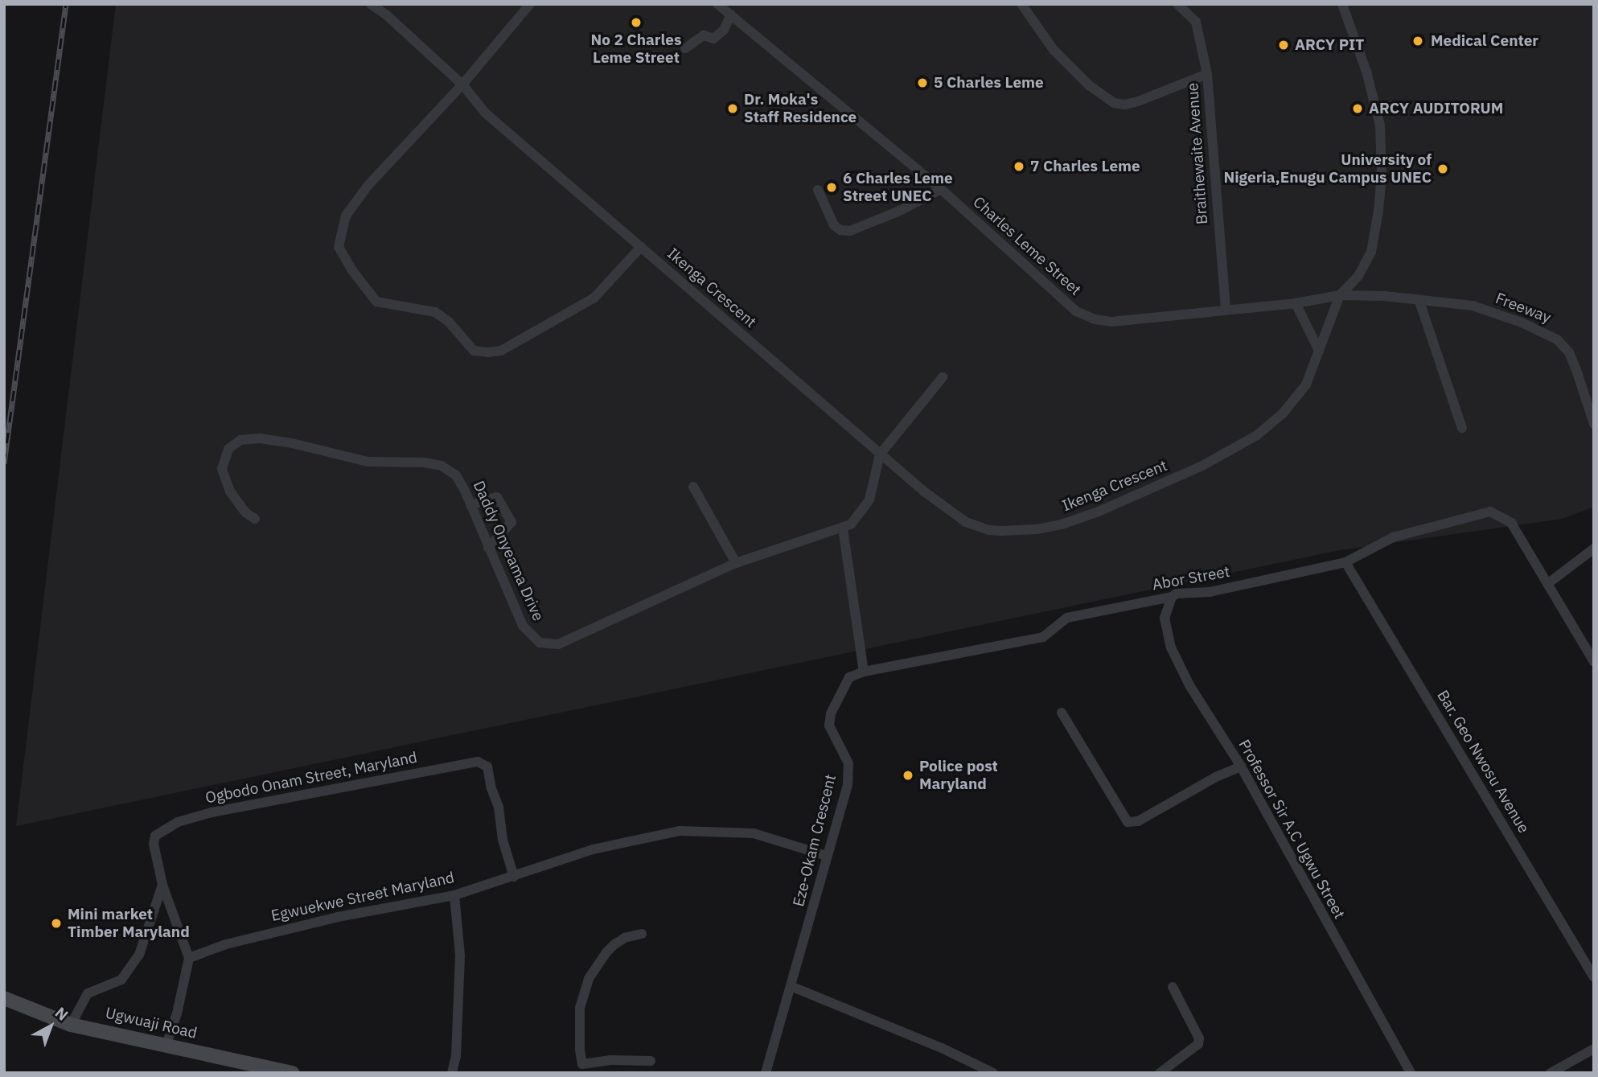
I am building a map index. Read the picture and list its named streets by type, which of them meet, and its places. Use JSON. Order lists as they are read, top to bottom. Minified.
{"streets":{"main road":["Ugwuaji Road"],"street":["Braithewaite Avenue","Charles Leme Street","Ikenga Crescent","Freeway","Daddy Onyeama Drive","Abor Street","Bar. Geo Nwosu Avenue","Ogbodo Onam Street, Maryland","Professor Sir A.C Ugwu Street","Eze-Okam Crescent","Egwuekwe Street Maryland"]},"crossings":[["Braithewaite Avenue","Charles Leme Street"],["Charles Leme Street","Ikenga Crescent"],["Charles Leme Street","Freeway"],["Ikenga Crescent","Daddy Onyeama Drive"],["Abor Street","Bar. Geo Nwosu Avenue"],["Abor Street","Professor Sir A.C Ugwu Street"],["Abor Street","Eze-Okam Crescent"],["Ogbodo Onam Street, Maryland","Egwuekwe Street Maryland"],["Eze-Okam Crescent","Egwuekwe Street Maryland"]],"places":["No 2 Charles Leme Street","Medical Center","ARCY PIT","5 Charles Leme","Dr. Moka's Staff Residence","ARCY AUDITORUM","7 Charles Leme","University of Nigeria,Enugu Campus UNEC","6 Charles Leme Street UNEC","Police post Maryland","Mini market Timber Maryland"],"north":"top right"}
